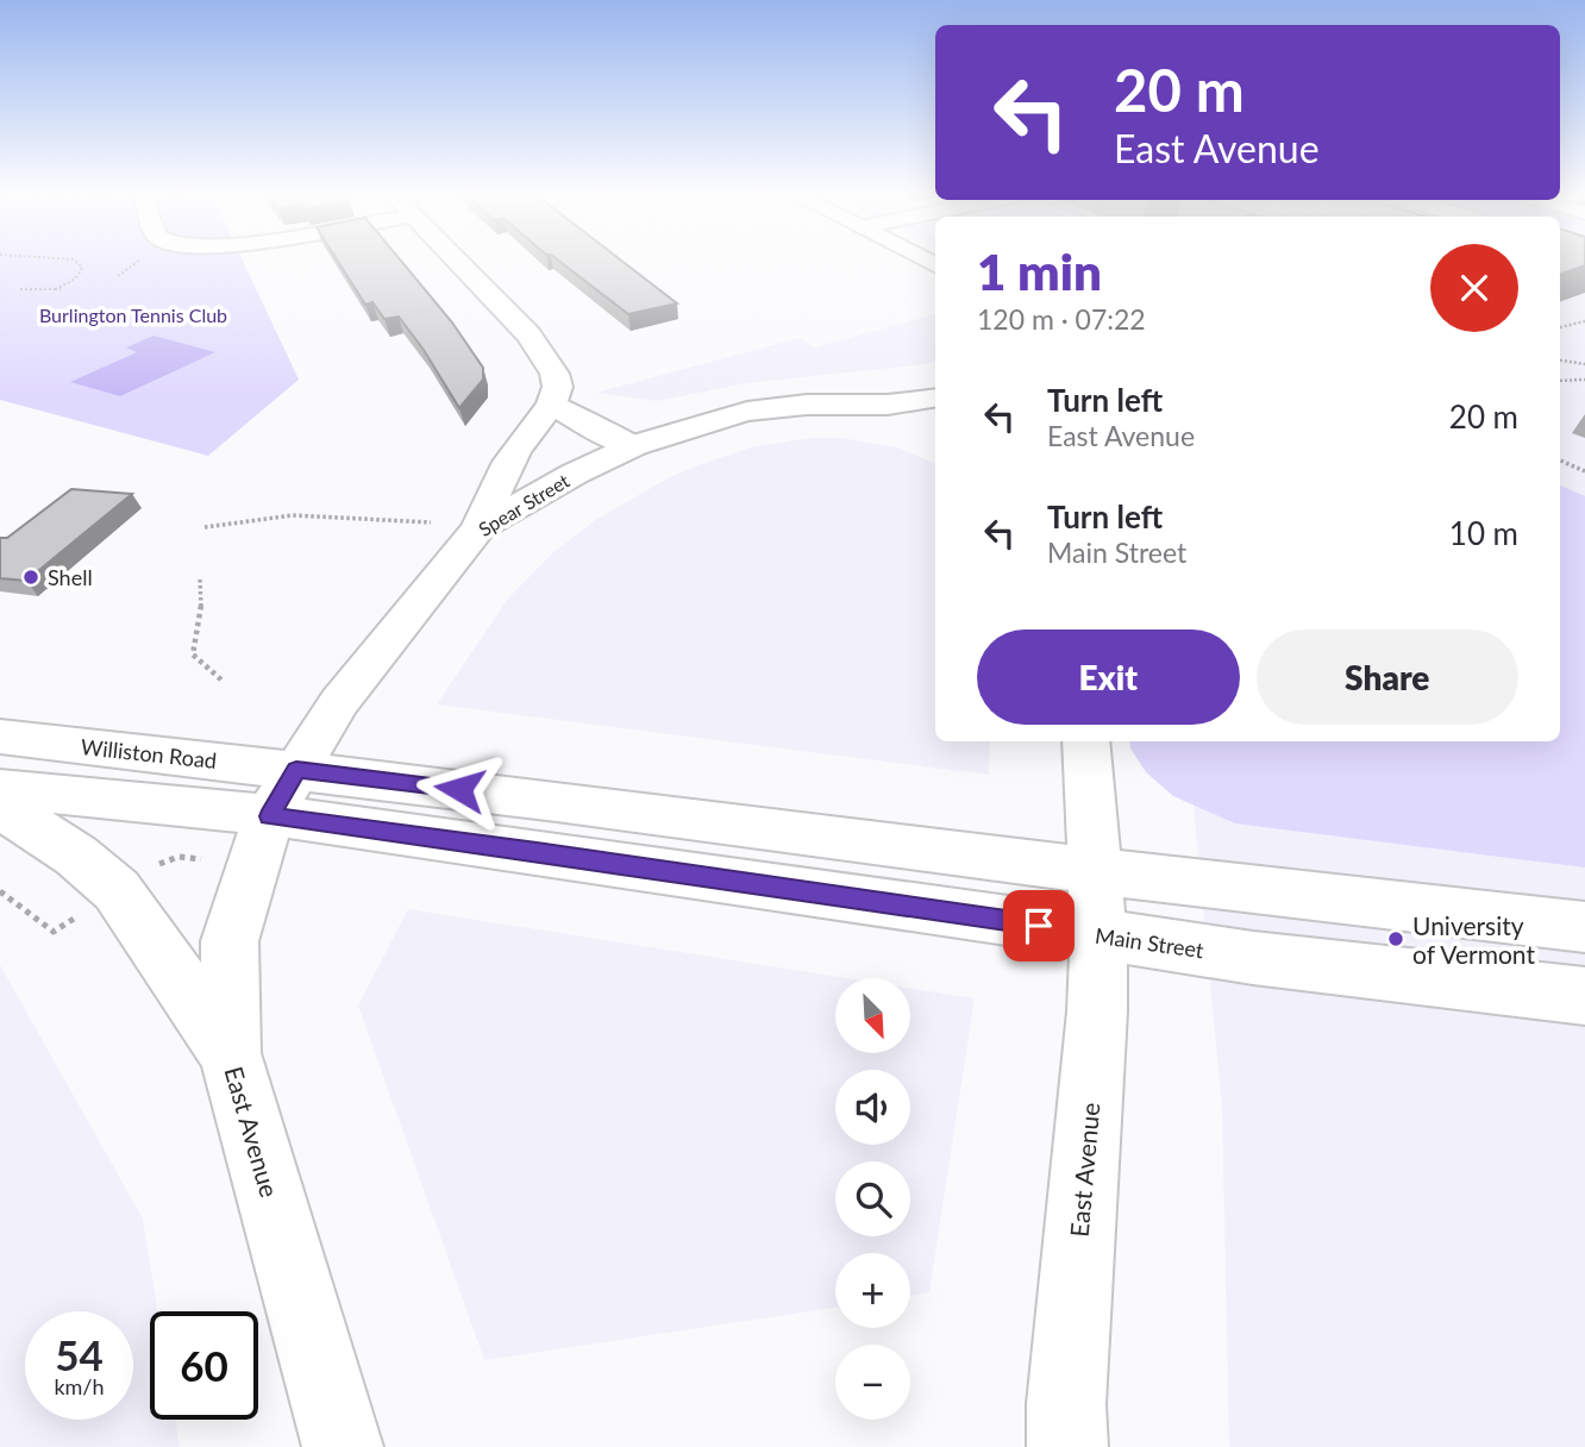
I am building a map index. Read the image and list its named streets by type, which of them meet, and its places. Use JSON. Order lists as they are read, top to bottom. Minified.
{"streets":{"main road":["Spear Street","Williston Road","Main Street","East Avenue"]},"crossings":[["Spear Street","Williston Road"],["Spear Street","Main Street"],["Spear Street","East Avenue"],["Williston Road","Main Street"],["Williston Road","East Avenue"],["Main Street","East Avenue"]],"parks":["Burlington Tennis Club"],"places":["Shell","University of Vermont"],"north":"bottom right","page":{"turn":["20 m","East Avenue"],"heading":["1 min","120 m · 07:22"],"list":[{"name":"Turn left","note":"East Avenue","value":"20 m"},{"name":"Turn left","note":"Main Street","value":"10 m"}],"buttons":["Exit","Share"],"map_buttons":["+","−"],"speed":"54 km/h","limit":"60"}}
